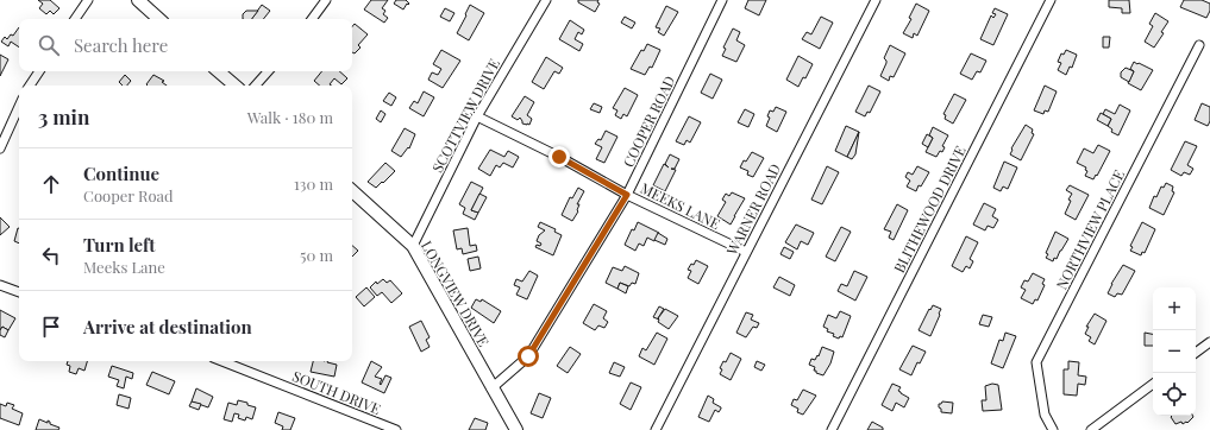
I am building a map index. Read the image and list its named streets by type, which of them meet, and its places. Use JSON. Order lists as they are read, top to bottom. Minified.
{"streets":{"street":["SCOTTVIEW DRIVE","COOPER ROAD","MEEKS LANE","WARNER ROAD","BLITHEWOOD DRIVE","NORTHVIEW PLACE","LONGVIEW DRIVE","SOUTH DRIVE"]},"crossings":[["SCOTTVIEW DRIVE","MEEKS LANE"],["SCOTTVIEW DRIVE","LONGVIEW DRIVE"],["COOPER ROAD","MEEKS LANE"],["COOPER ROAD","LONGVIEW DRIVE"],["MEEKS LANE","WARNER ROAD"]],"page":{"search":"Search here","heading":["3 min","Walk · 180 m"],"list":[["Continue","Cooper Road","130 m"],["Turn left","Meeks Lane","50 m"],"Arrive at destination"],"map_buttons":["+","−"]}}
